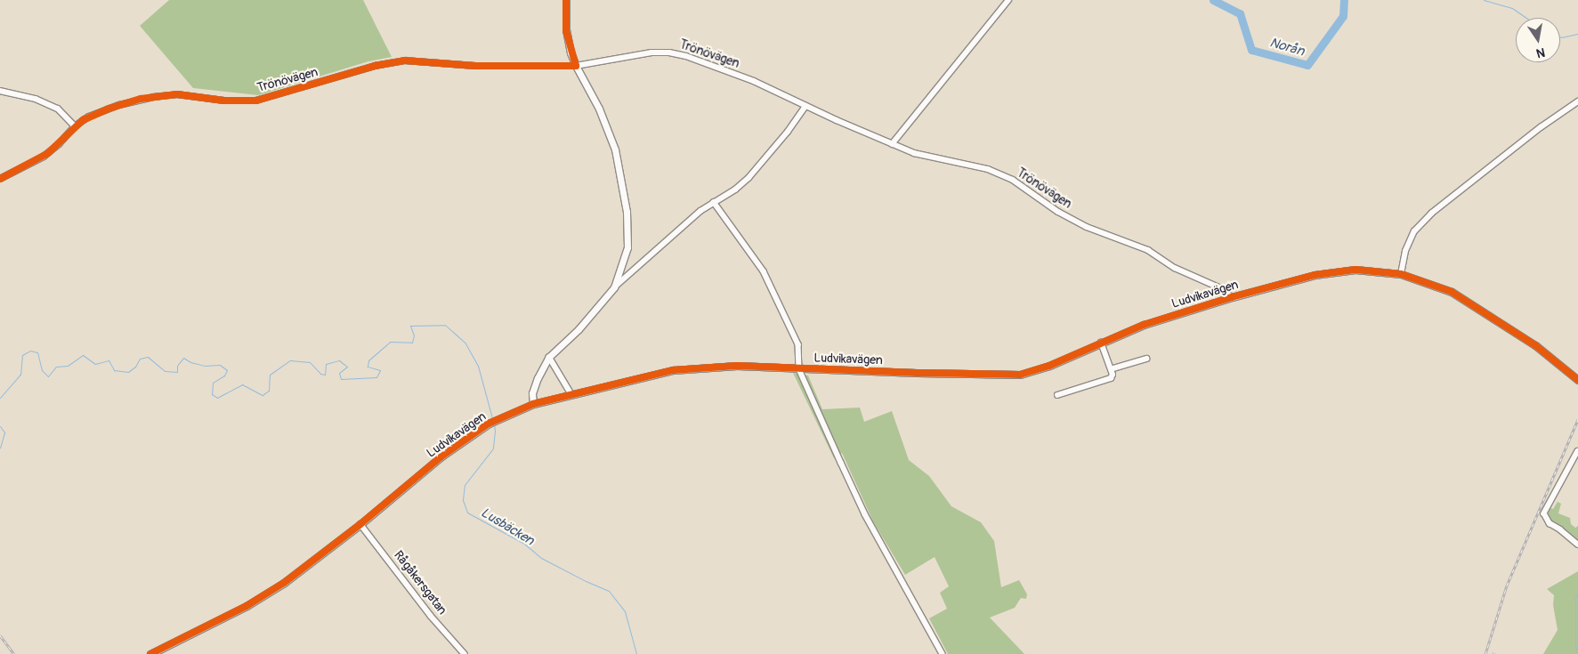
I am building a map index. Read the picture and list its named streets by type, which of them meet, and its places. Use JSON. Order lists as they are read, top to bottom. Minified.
{"streets":{"street":["Trönövägen","Ludvikavägen","Rågåkersgatan"]},"crossings":[["Trönövägen","Ludvikavägen"],["Ludvikavägen","Rågåkersgatan"]],"water":["Norån","Lusbäcken"],"north":"bottom"}
